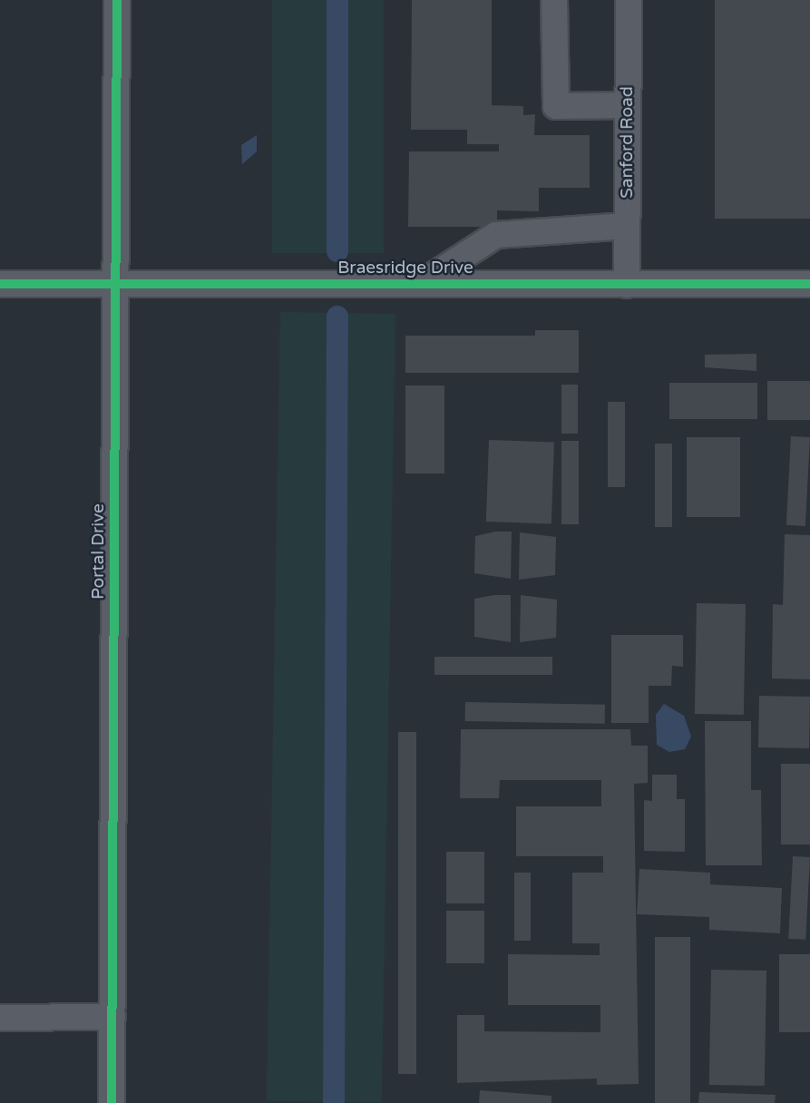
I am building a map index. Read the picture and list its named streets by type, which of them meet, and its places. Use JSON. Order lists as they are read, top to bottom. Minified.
{"streets":{"street":["Sanford Road","Braesridge Drive","Portal Drive"]},"crossings":[["Sanford Road","Braesridge Drive"],["Braesridge Drive","Portal Drive"]]}
